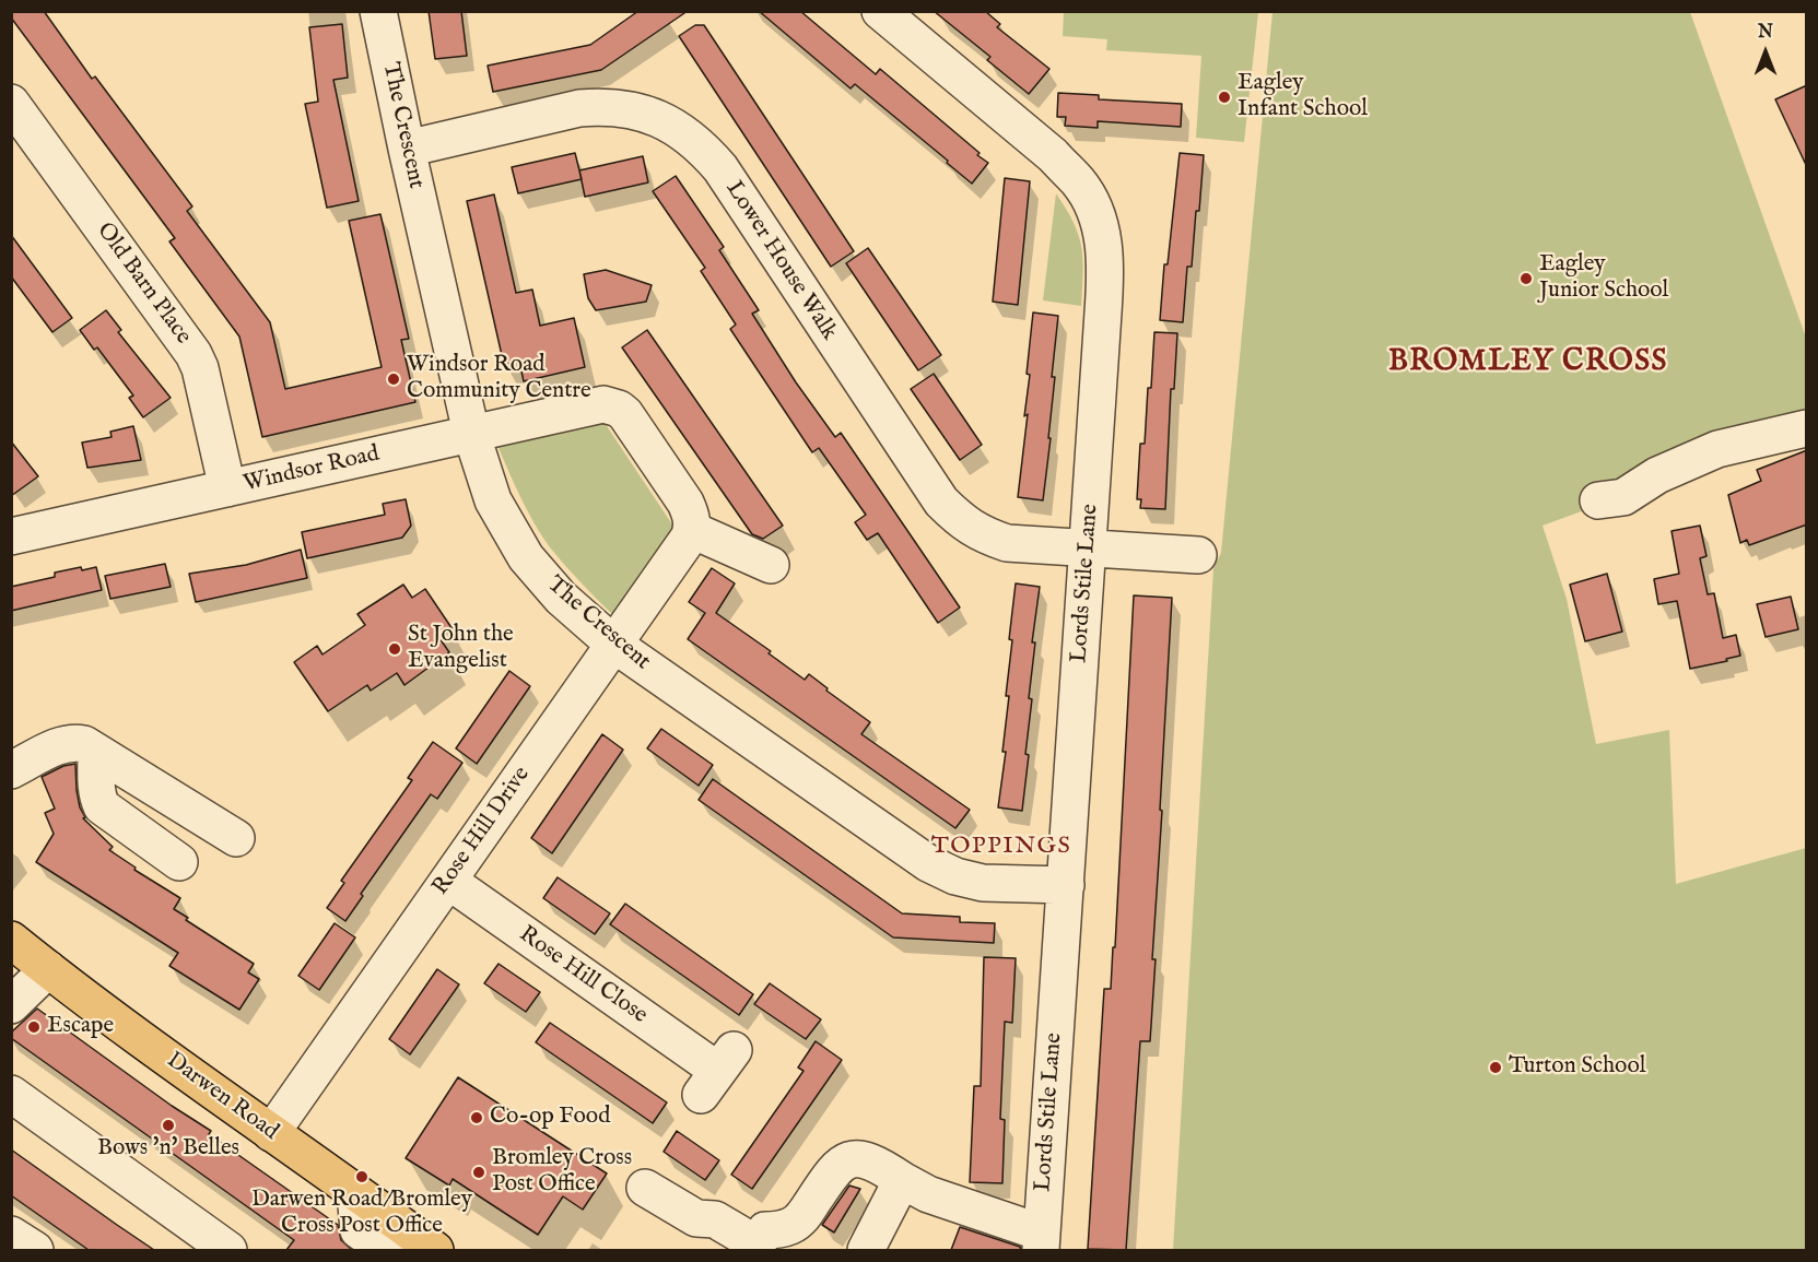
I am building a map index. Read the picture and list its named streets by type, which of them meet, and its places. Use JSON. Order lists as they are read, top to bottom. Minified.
{"streets":{"main road":["Darwen Road"],"street":["The Crescent","Lower House Walk","Old Barn Place","Windsor Road","Lords Stile Lane","Rose Hill Drive","Rose Hill Close"]},"crossings":[["The Crescent","Lower House Walk"],["The Crescent","Windsor Road"],["The Crescent","Lords Stile Lane"],["The Crescent","Rose Hill Drive"],["Lower House Walk","Lords Stile Lane"],["Old Barn Place","Windsor Road"],["Windsor Road","Rose Hill Drive"],["Rose Hill Drive","Rose Hill Close"],["Rose Hill Drive","Darwen Road"]],"districts":["BROMLEY CROSS","TOPPINGS"],"places":["Eagley Infant School","Eagley Junior School","Windsor Road Community Centre","St John the Evangelist","Escape","Turton School","Co-op Food","Bows 'n' Belles","Bromley Cross Post Office","Darwen Road/Bromley Cross Post Office"],"north":"top"}
